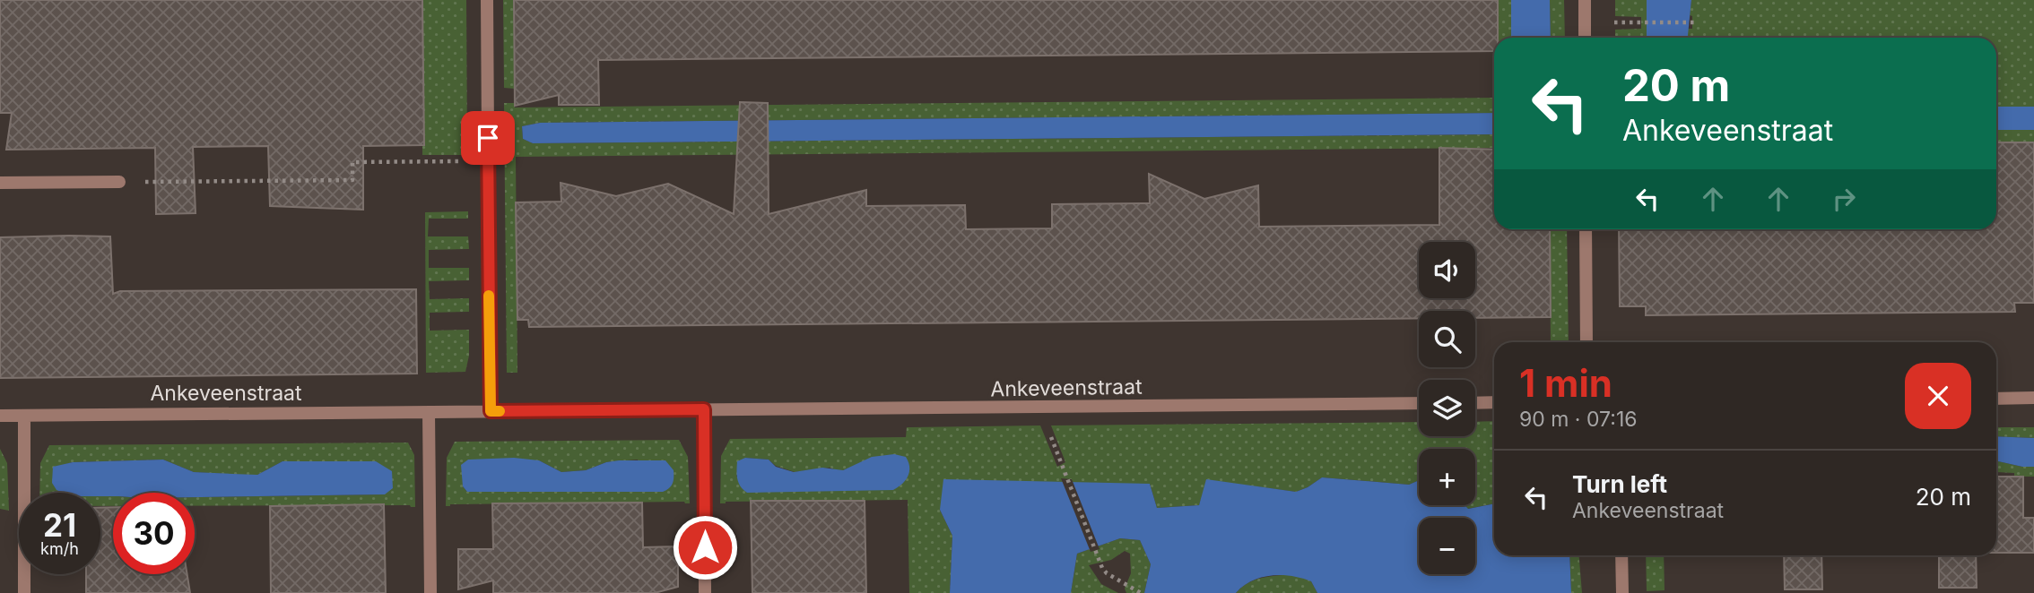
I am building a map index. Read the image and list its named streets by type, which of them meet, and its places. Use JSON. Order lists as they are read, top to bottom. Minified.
{"streets":{"street":["Ankeveenstraat"]},"page":{"turn":["20 m","Ankeveenstraat"],"map_buttons":["+","−"],"heading":["1 min","90 m · 07:16"],"list":[{"name":"Turn left","note":"Ankeveenstraat","value":"20 m"}],"speed":"21 km/h","limit":"30"}}
